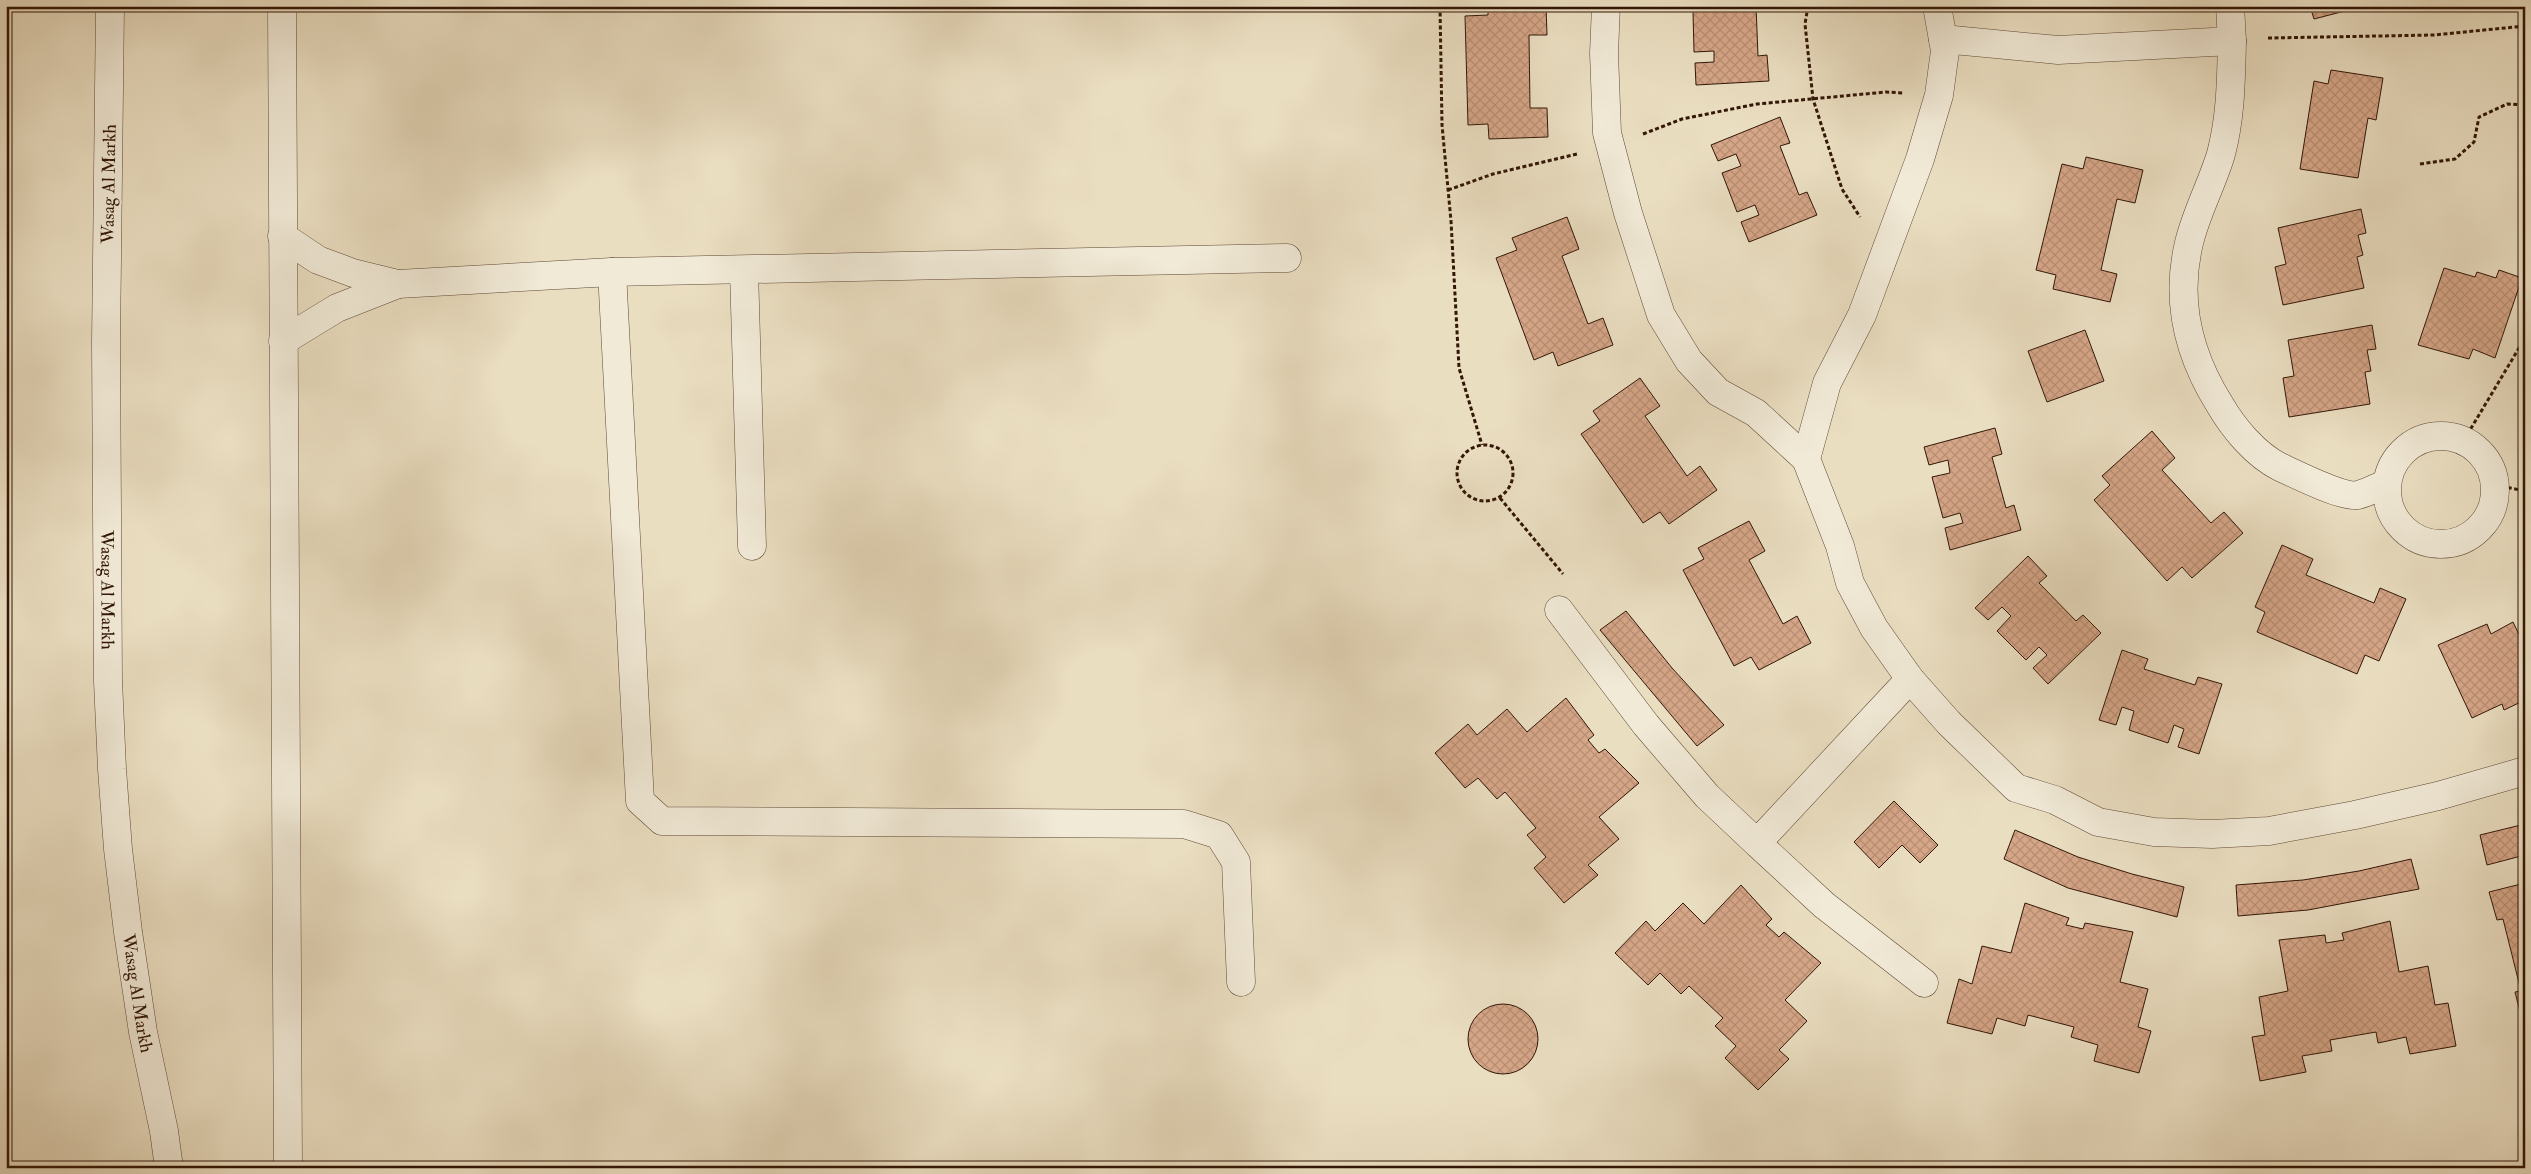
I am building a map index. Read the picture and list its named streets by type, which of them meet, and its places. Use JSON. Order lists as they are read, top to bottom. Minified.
{"streets":{"street":["Wasag Al Markh"]}}
